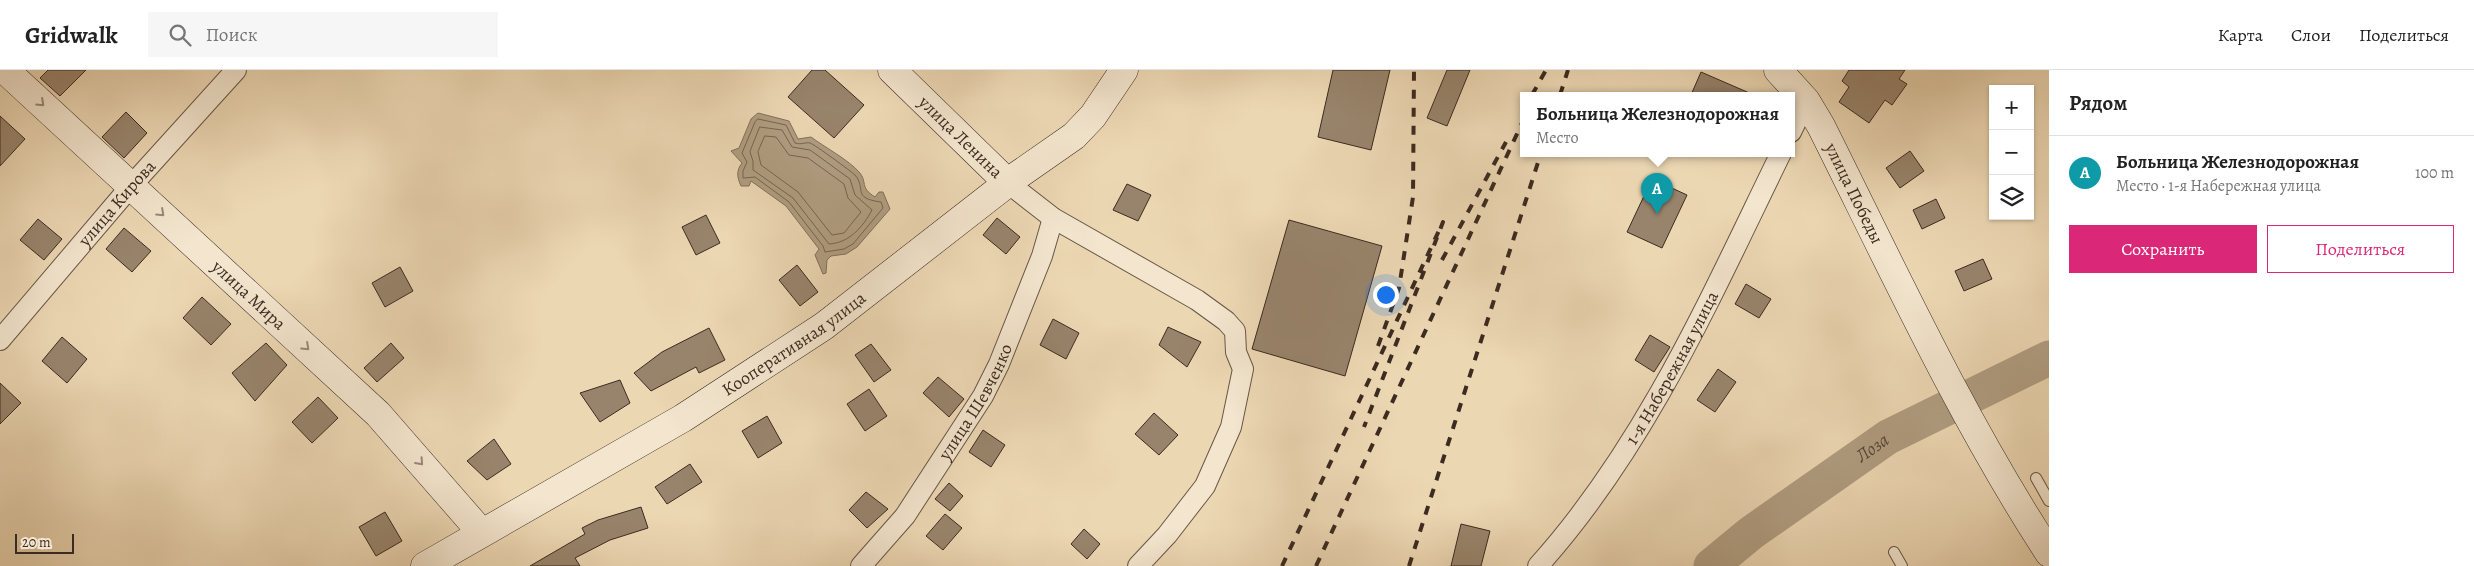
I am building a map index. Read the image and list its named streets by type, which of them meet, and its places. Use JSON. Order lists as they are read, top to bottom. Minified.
{"streets":{"main road":["улица Ленина","улица Победы","улица Мира","Кооперативная улица"],"street":["улица Кирова","1-я Набережная улица","улица Шевченко"]},"crossings":[["улица Ленина","Кооперативная улица"],["улица Кирова","улица Мира"],["улица Мира","Кооперативная улица"]],"one_way":["улица Мира"],"water":["Лоза"],"scale_bar":"20 m","page":{"header":"Gridwalk","search":"Поиск","nav":["Карта","Слои","Поделиться"],"heading":"Рядом","map_buttons":["+","−"],"popup":["Больница Железнодорожная","Место"],"list":[{"mark":"A","name":"Больница Железнодорожная","note":"Место · 1-я Набережная улица","value":"100 m"}],"pins":"A","buttons":["Сохранить","Поделиться"],"scale":"20 m"}}
